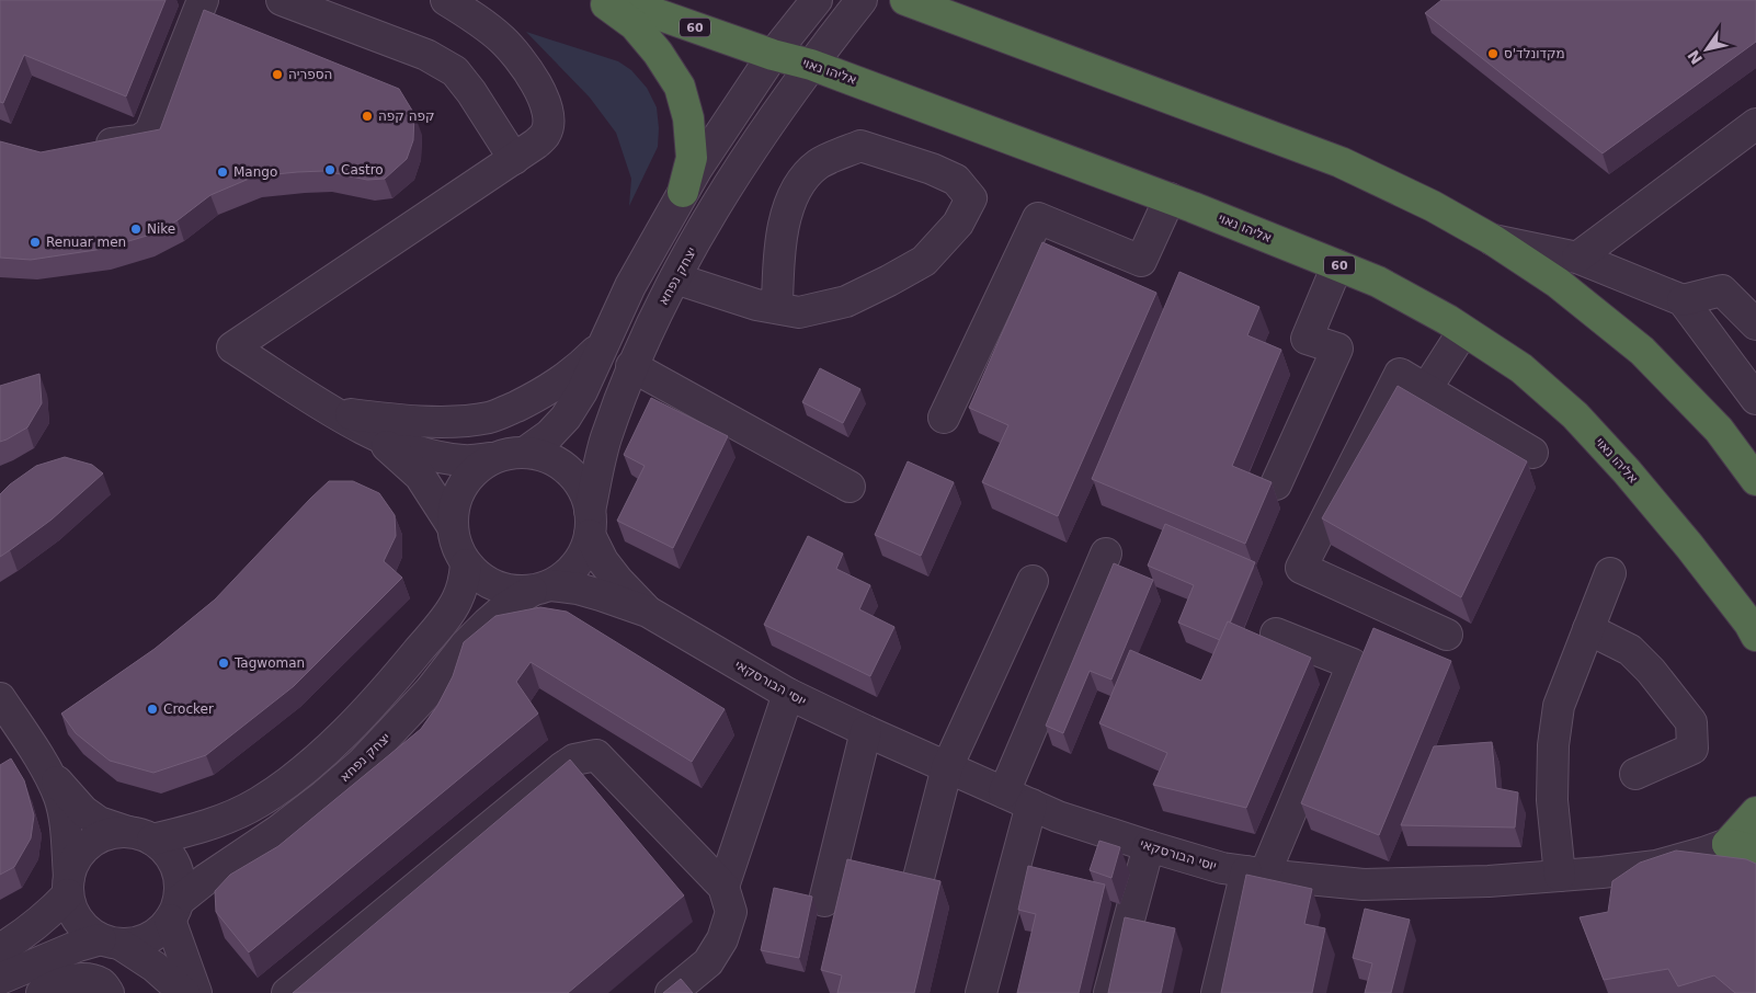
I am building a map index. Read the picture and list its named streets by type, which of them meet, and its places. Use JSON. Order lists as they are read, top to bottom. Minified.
{"streets":{"highway":["60","אליהו נאוי"],"street":["יצחק נפחא","יוסי הבורסקאי"]},"crossings":[["אליהו נאוי","יצחק נפחא"],["יצחק נפחא","יוסי הבורסקאי"]],"places":["מקדונלד'ס","הספריה","קפה קפה","Castro","Mango","Nike","Renuar men","Tagwoman","Crocker"],"north":"bottom left"}
